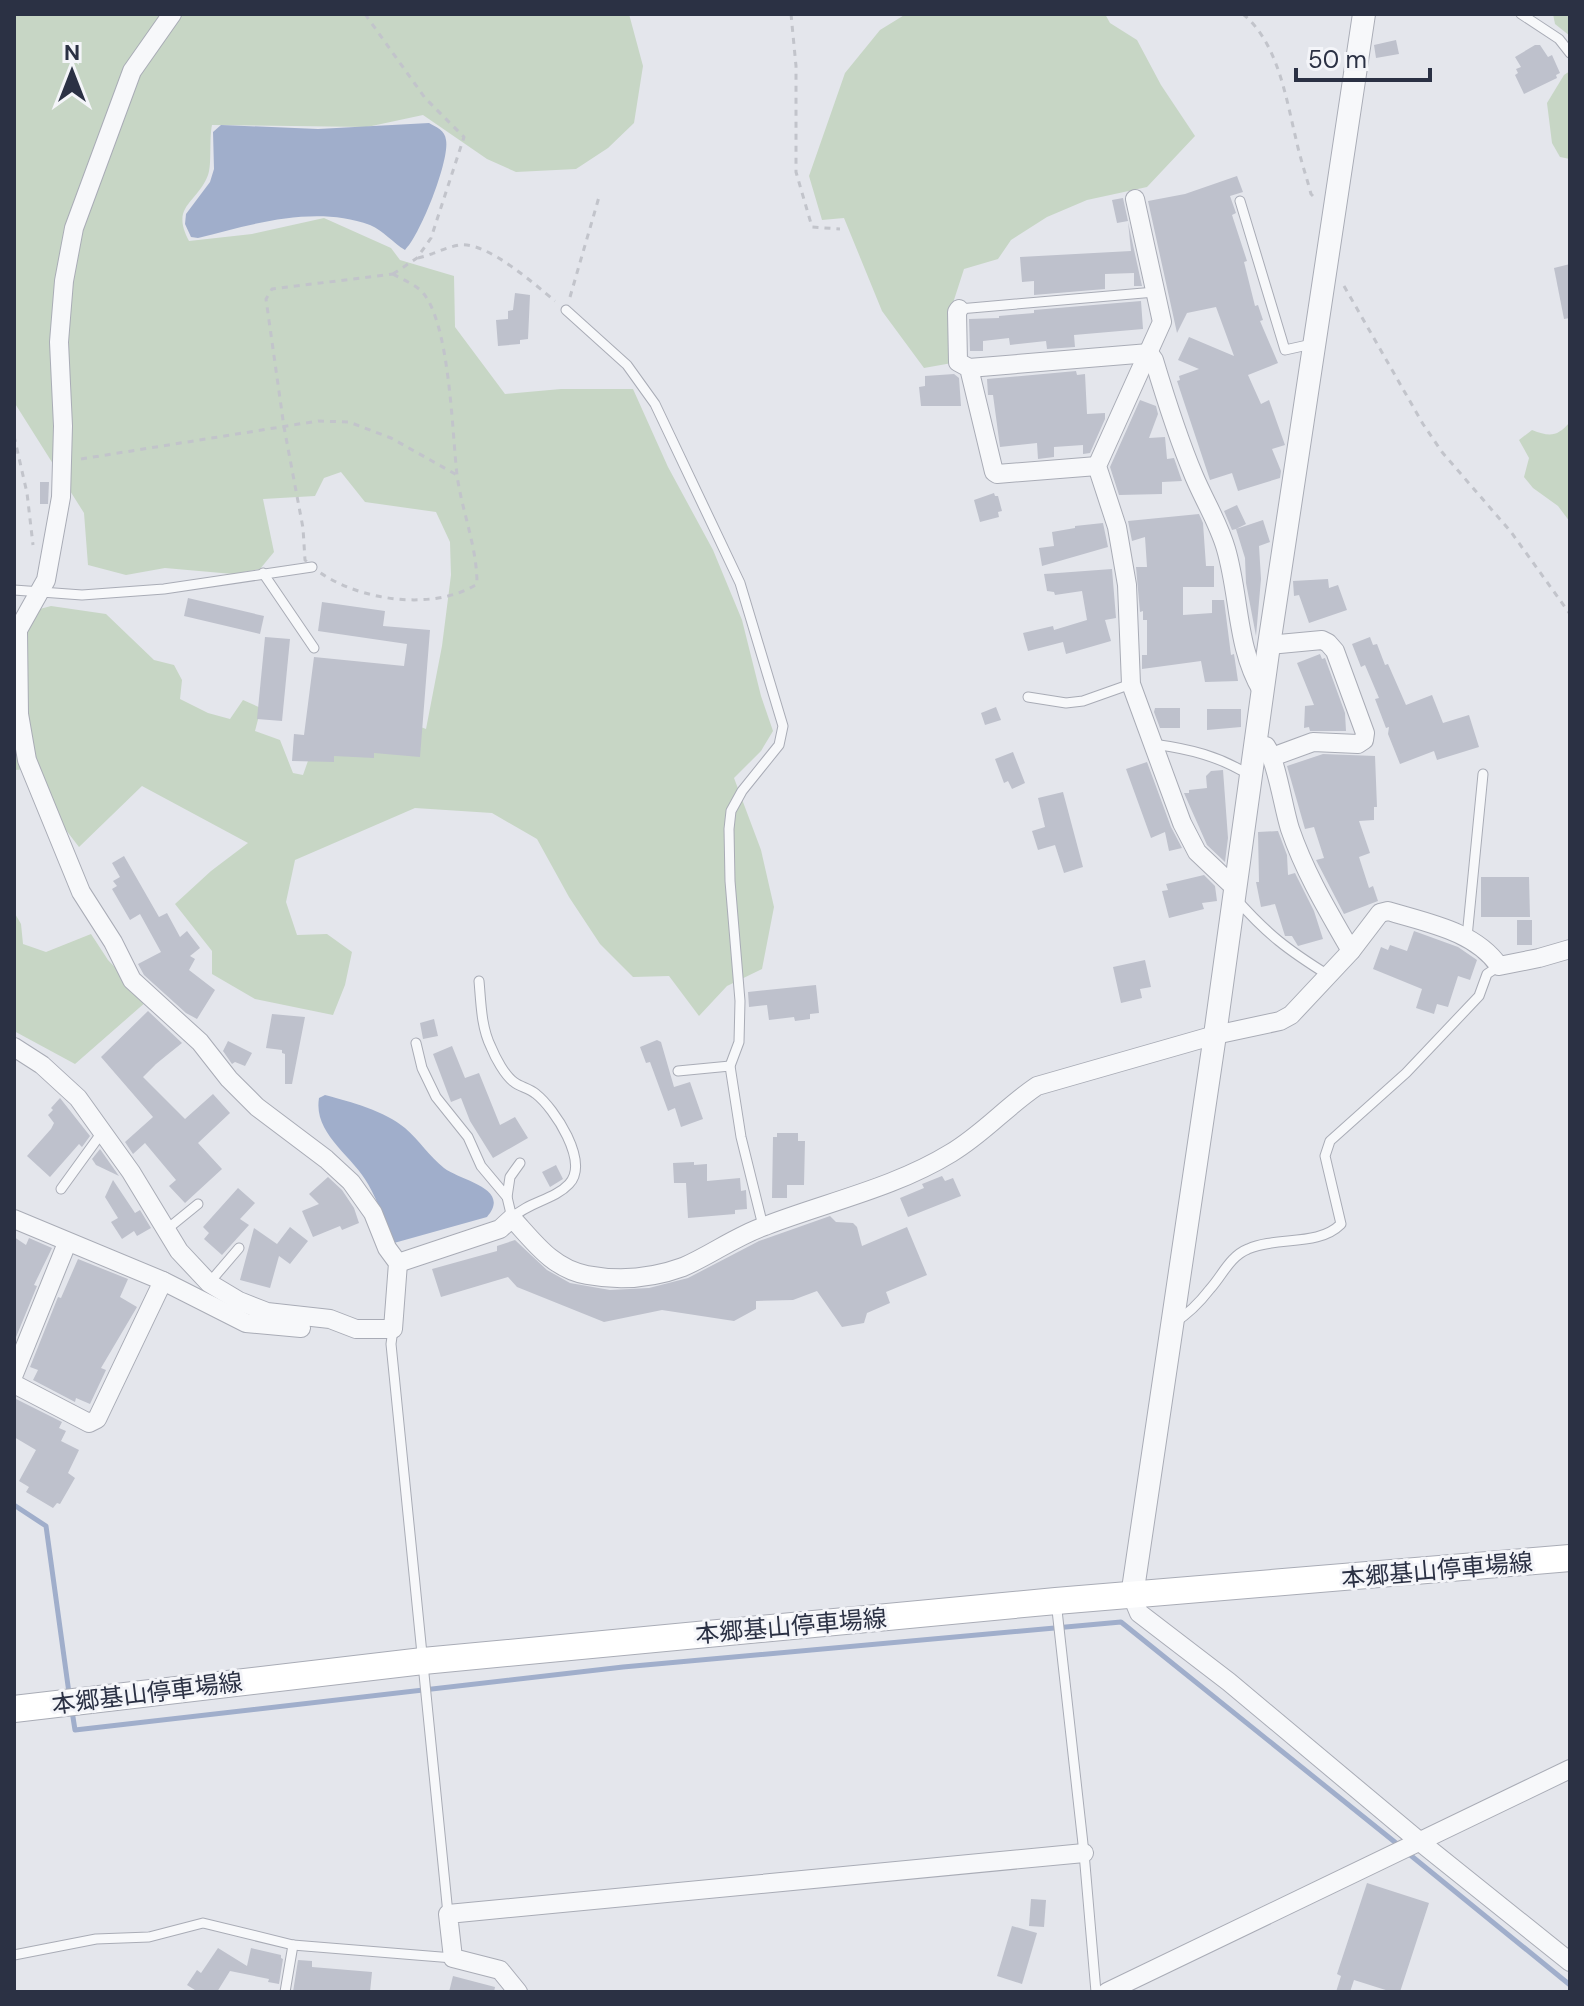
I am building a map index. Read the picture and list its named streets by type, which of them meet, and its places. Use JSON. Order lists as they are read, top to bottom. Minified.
{"streets":{"main road":["本郷基山停車場線"]},"scale_bar":"50 m","north":"top"}
